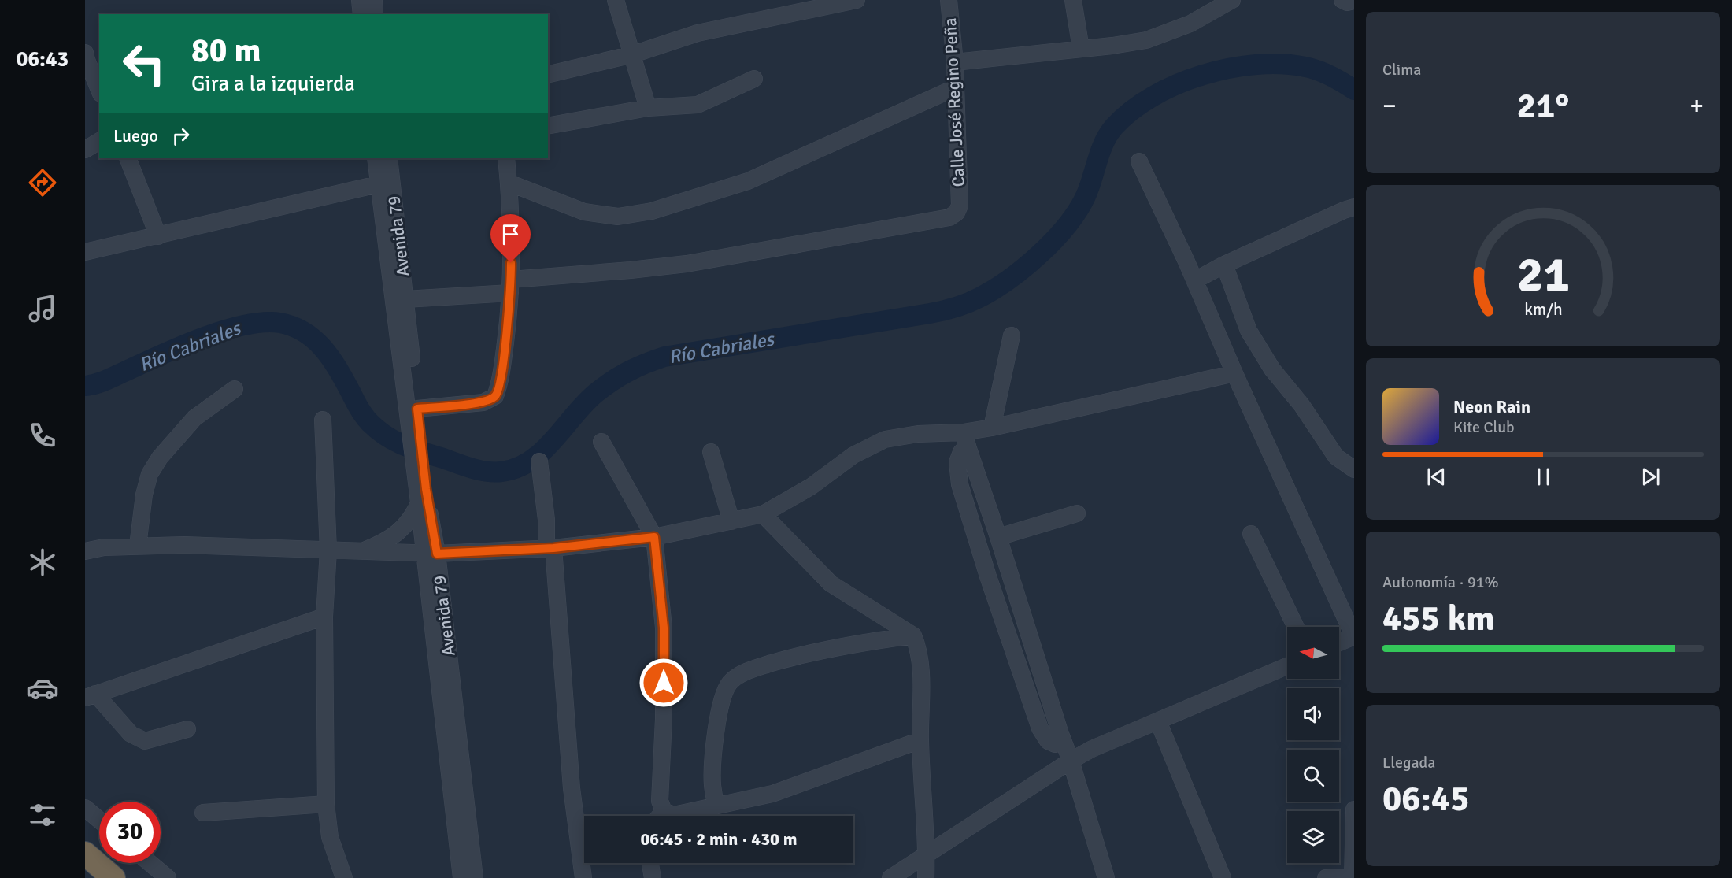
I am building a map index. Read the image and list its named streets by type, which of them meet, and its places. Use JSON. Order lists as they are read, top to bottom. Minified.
{"streets":{"street":["Calle José Regino Peña","Avenida 79"]},"water":["Río Cabriales"],"north":"left","page":{"tabs":"06:43","tile":["Clima",["Autonomía · 91%","455 km"],["Llegada","06:45"]],"turn":["80 m","Gira a la izquierda"],"heat":["−","21°","+"],"then":"Luego","song":["Neon Rain","Kite Club"],"limit":"30","trip":"06:45 · 2 min · 430 m","gauge":["21","km/h"]}}
